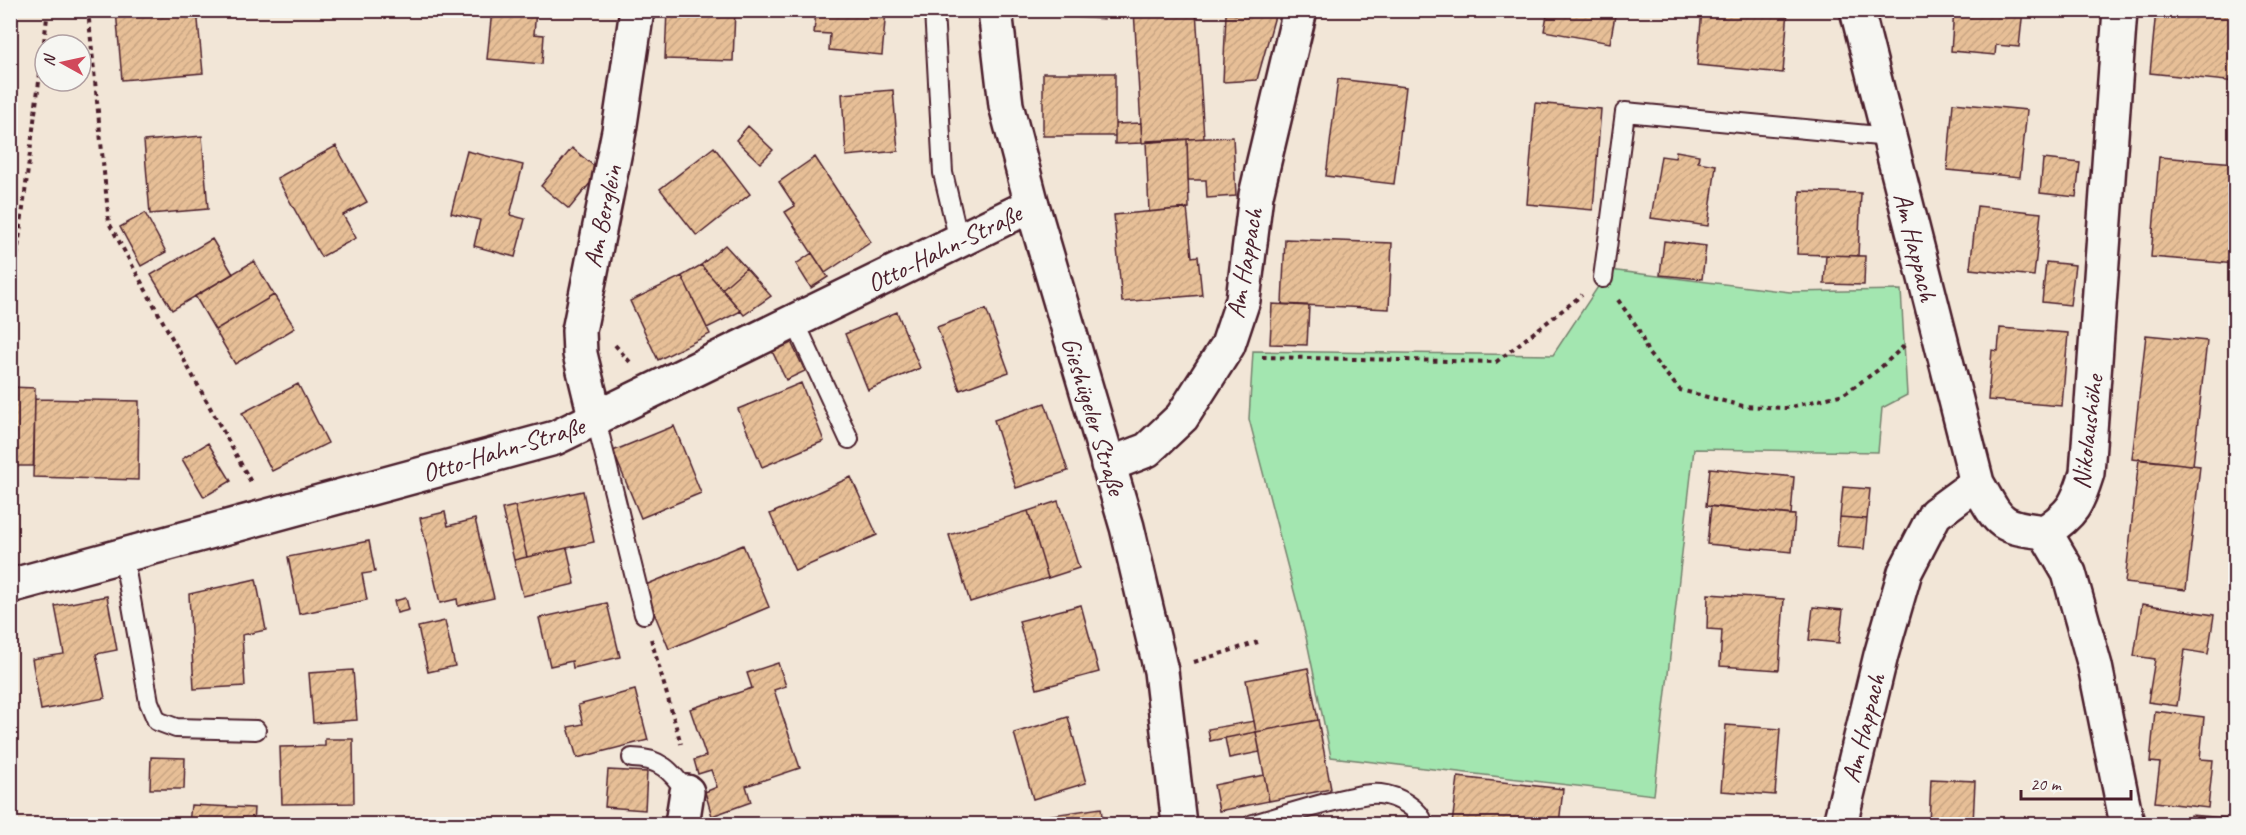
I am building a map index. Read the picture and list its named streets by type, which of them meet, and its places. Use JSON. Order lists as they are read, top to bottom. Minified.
{"streets":{"street":["Am Berglein","Am Happach","Otto-Hahn-Straße","Gieshügeler Straße","Nikolaushöhe"]},"crossings":[["Am Berglein","Otto-Hahn-Straße"],["Am Happach","Gieshügeler Straße"],["Am Happach","Nikolaushöhe"],["Otto-Hahn-Straße","Gieshügeler Straße"]],"scale_bar":"20 m","north":"left"}
